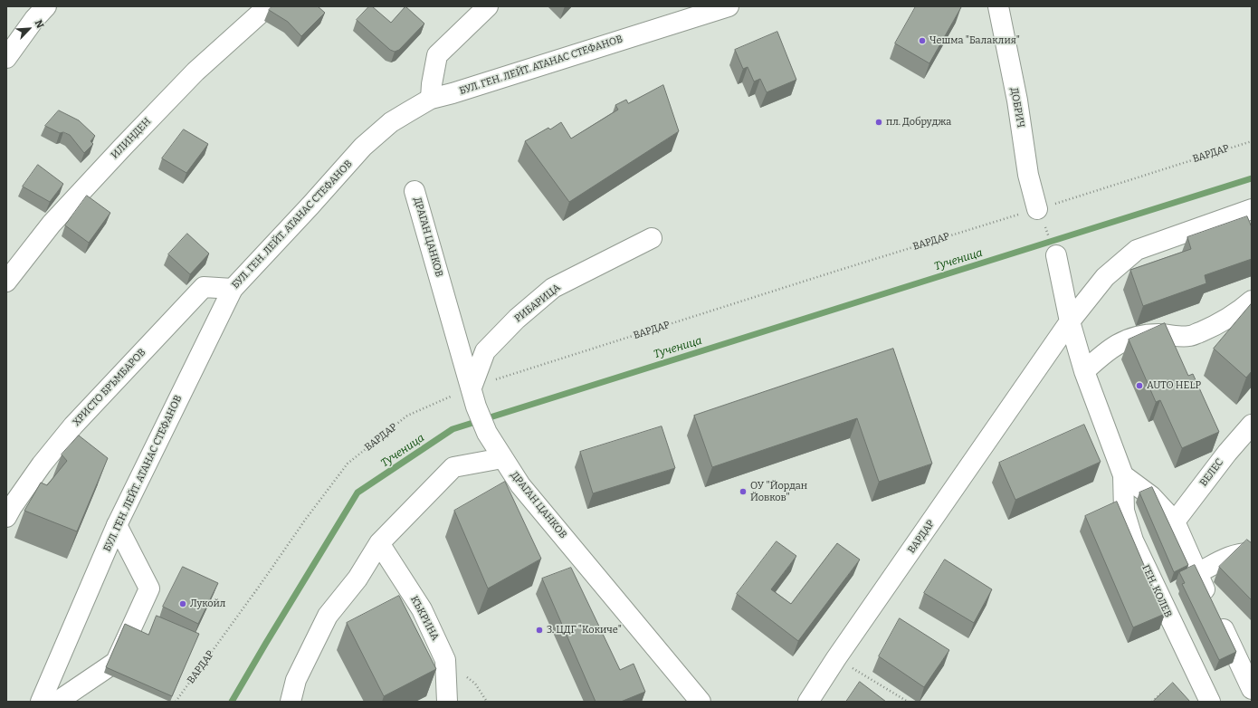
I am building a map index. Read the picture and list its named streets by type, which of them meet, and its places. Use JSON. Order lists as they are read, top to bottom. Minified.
{"streets":{"street":["БУЛ. ГЕН. ЛЕЙТ. АТАНАС СТЕФАНОВ","ДОБРИЧ","ИЛИНДЕН","ВАРДАР","ДРАГАН ЦАНКОВ","РИБАРИЦА","ХРИСТО БРЪМБАРОВ","ВЕЛЕС","ГЕН. КОЛЕВ","КЪКРИНА"]},"crossings":[["БУЛ. ГЕН. ЛЕЙТ. АТАНАС СТЕФАНОВ","ХРИСТО БРЪМБАРОВ"],["ДОБРИЧ","ВАРДАР"],["ВАРДАР","ДРАГАН ЦАНКОВ"],["ВАРДАР","РИБАРИЦА"],["ВАРДАР","ГЕН. КОЛЕВ"],["ДРАГАН ЦАНКОВ","РИБАРИЦА"]],"water":["Тученица"],"places":["Чешма \"Балаклия\"","пл. Добруджа","AUTO HELP","ОУ \"Йордан Йовков\"","Лукойл","3. ЦДГ \"Кокиче\""],"north":"top right"}
